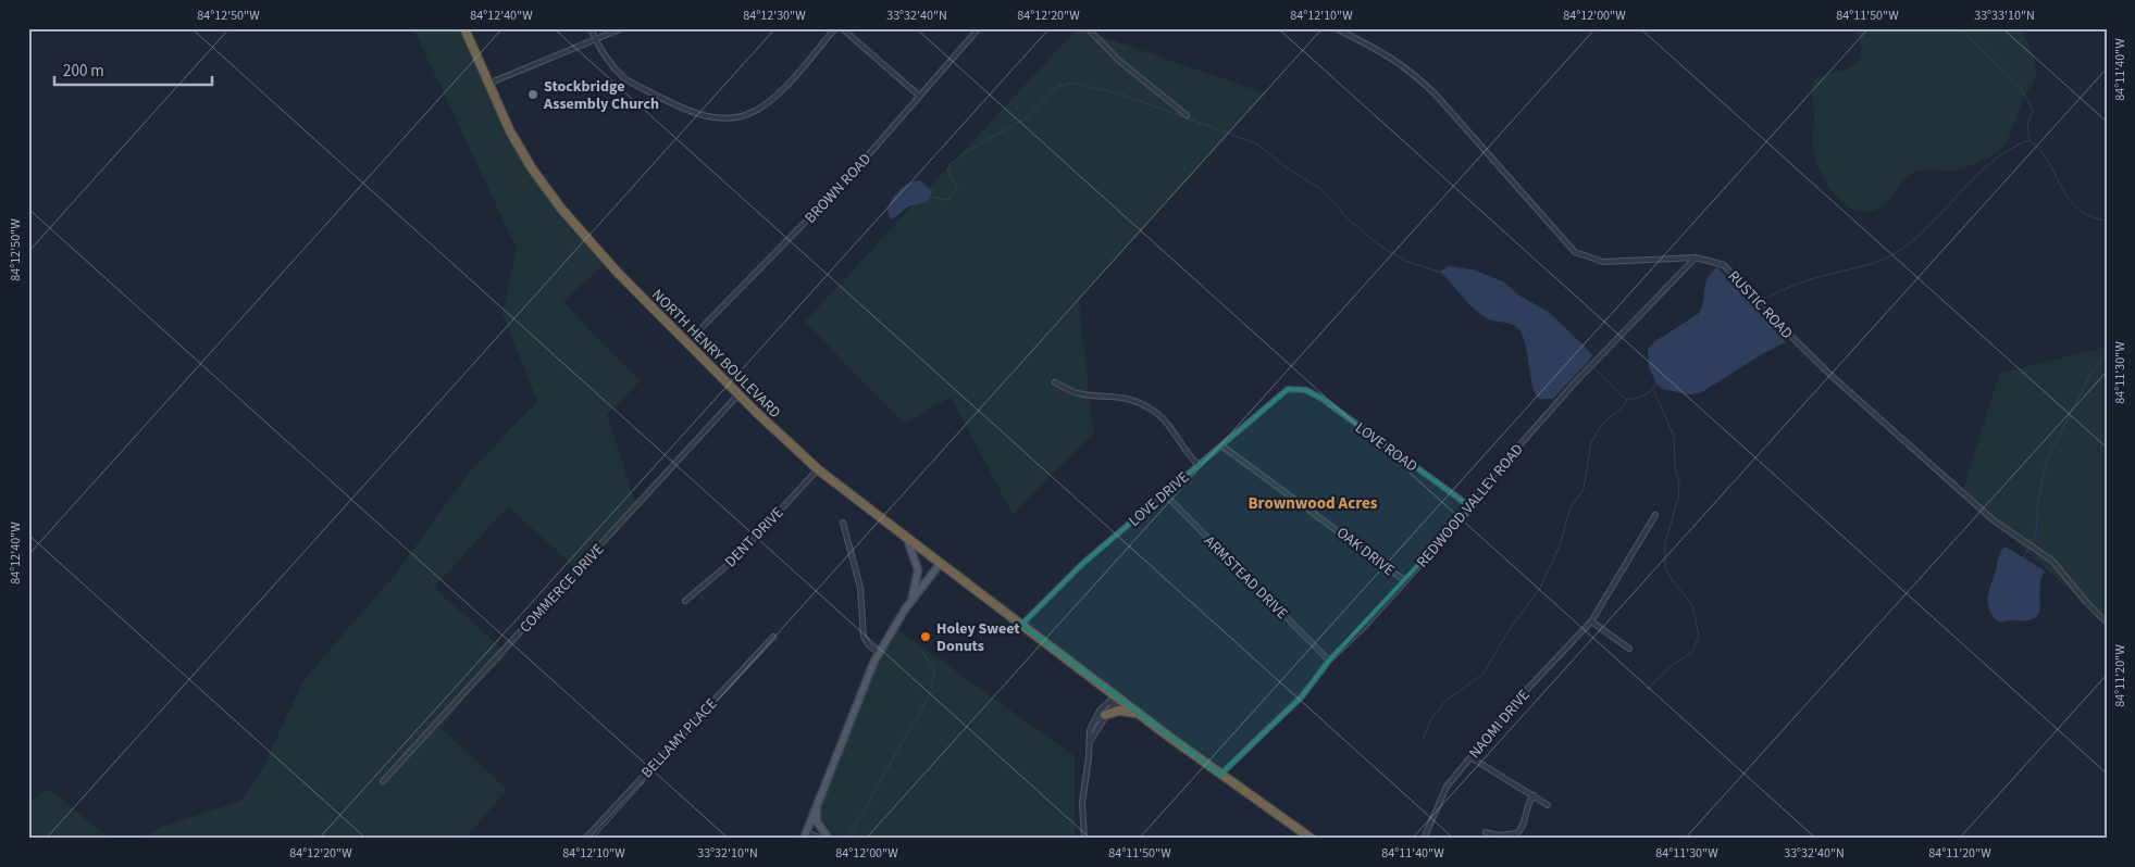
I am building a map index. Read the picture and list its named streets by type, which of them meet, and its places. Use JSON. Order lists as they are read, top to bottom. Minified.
{"streets":{"highway":["NORTH HENRY BOULEVARD"],"street":["BROWN ROAD","RUSTIC ROAD","LOVE ROAD","LOVE DRIVE","REDWOOD VALLEY ROAD","DENT DRIVE","OAK DRIVE","ARMSTEAD DRIVE","COMMERCE DRIVE","NAOMI DRIVE","BELLAMY PLACE"]},"crossings":[["BROWN ROAD","NORTH HENRY BOULEVARD"],["RUSTIC ROAD","REDWOOD VALLEY ROAD"],["NORTH HENRY BOULEVARD","LOVE DRIVE"],["NORTH HENRY BOULEVARD","REDWOOD VALLEY ROAD"],["NORTH HENRY BOULEVARD","DENT DRIVE"],["NORTH HENRY BOULEVARD","COMMERCE DRIVE"],["LOVE ROAD","LOVE DRIVE"],["LOVE ROAD","REDWOOD VALLEY ROAD"],["LOVE DRIVE","OAK DRIVE"],["LOVE DRIVE","ARMSTEAD DRIVE"],["REDWOOD VALLEY ROAD","OAK DRIVE"],["REDWOOD VALLEY ROAD","ARMSTEAD DRIVE"]],"districts":["Brownwood Acres"],"places":["Stockbridge Assembly Church","Holey Sweet Donuts"],"scale_bar":"200 m","coordinates":["84°12'50\"W","84°12'40\"W","84°12'30\"W","33°32'40\"N","84°12'20\"W","84°12'10\"W","84°12'00\"W","84°11'50\"W","33°33'10\"N","84°11'40\"W","84°11'30\"W","84°11'20\"W","33°32'10\"N"]}
